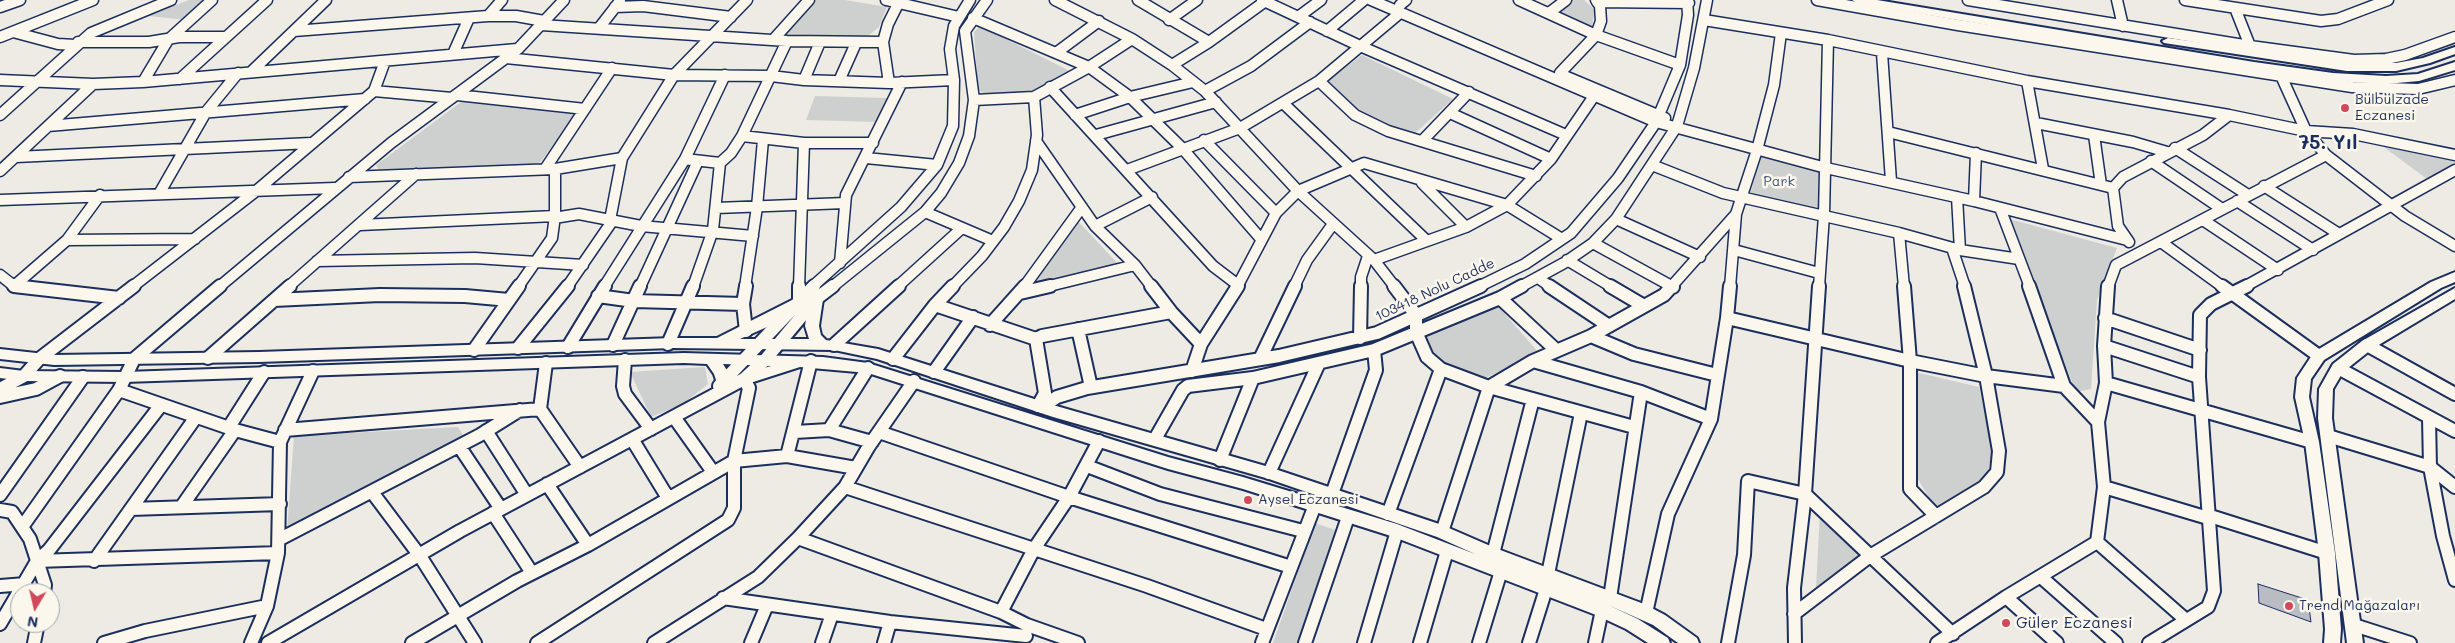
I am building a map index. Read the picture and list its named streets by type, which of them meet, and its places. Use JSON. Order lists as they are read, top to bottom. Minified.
{"streets":{"street":["103418 Nolu Cadde"]},"districts":["75. Yıl"],"parks":["Park"],"places":["Bülbülzade Eczanesi","Aysel Eczanesi","Trend Mağazaları","Güler Eczanesi"],"north":"bottom"}
